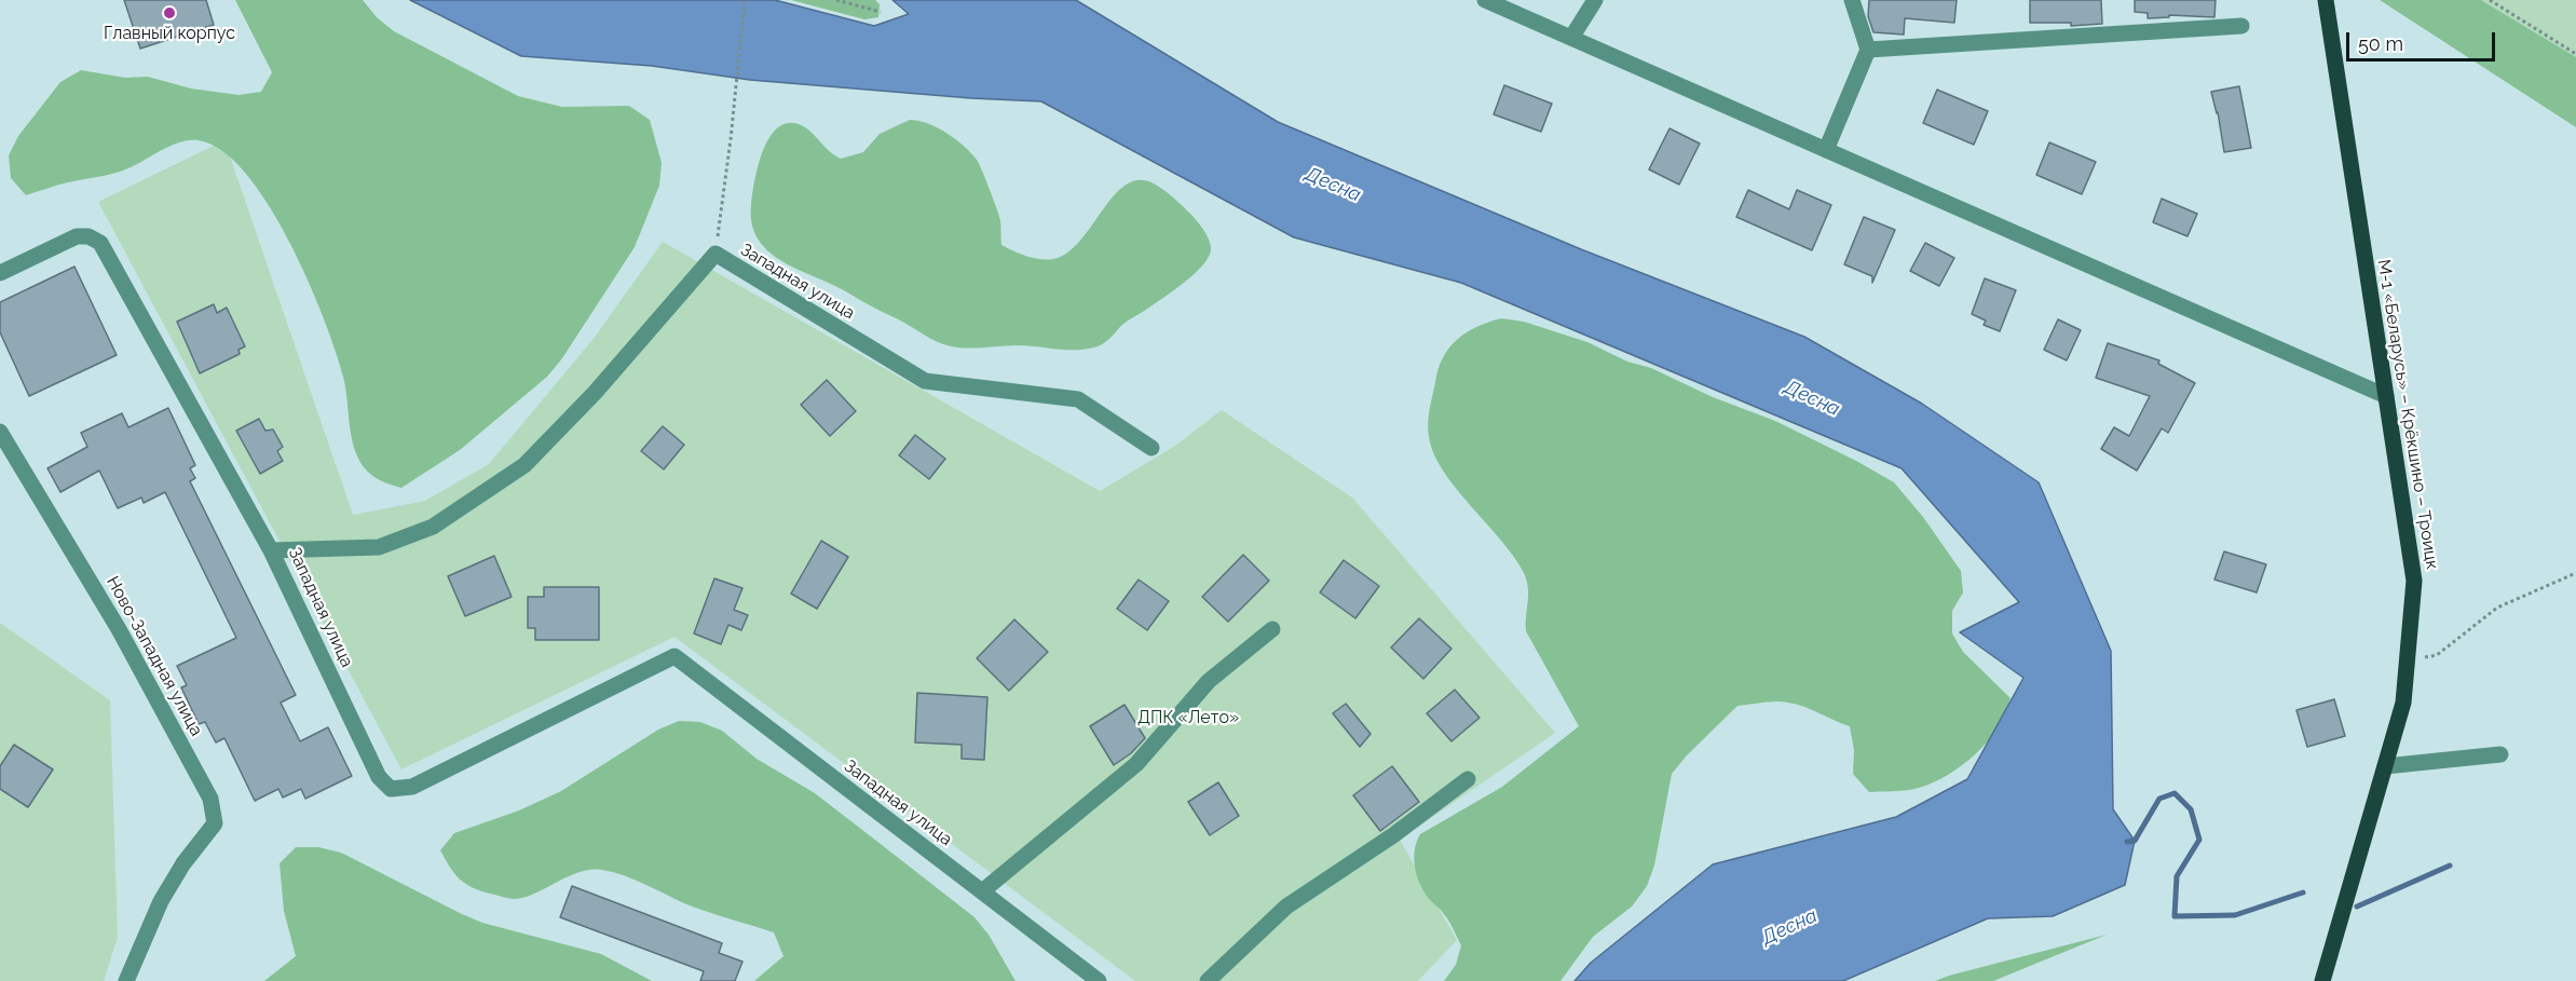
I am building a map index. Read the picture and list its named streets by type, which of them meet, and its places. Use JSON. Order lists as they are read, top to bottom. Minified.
{"streets":{"main road":["М-1 «Беларусь» – Крёкшино – Троицк"],"street":["Западная улица","Ново-Западная улица"]},"water":["Десна"],"parks":["ДПК «Лето»"],"places":["Главный корпус"],"scale_bar":"50 m"}
